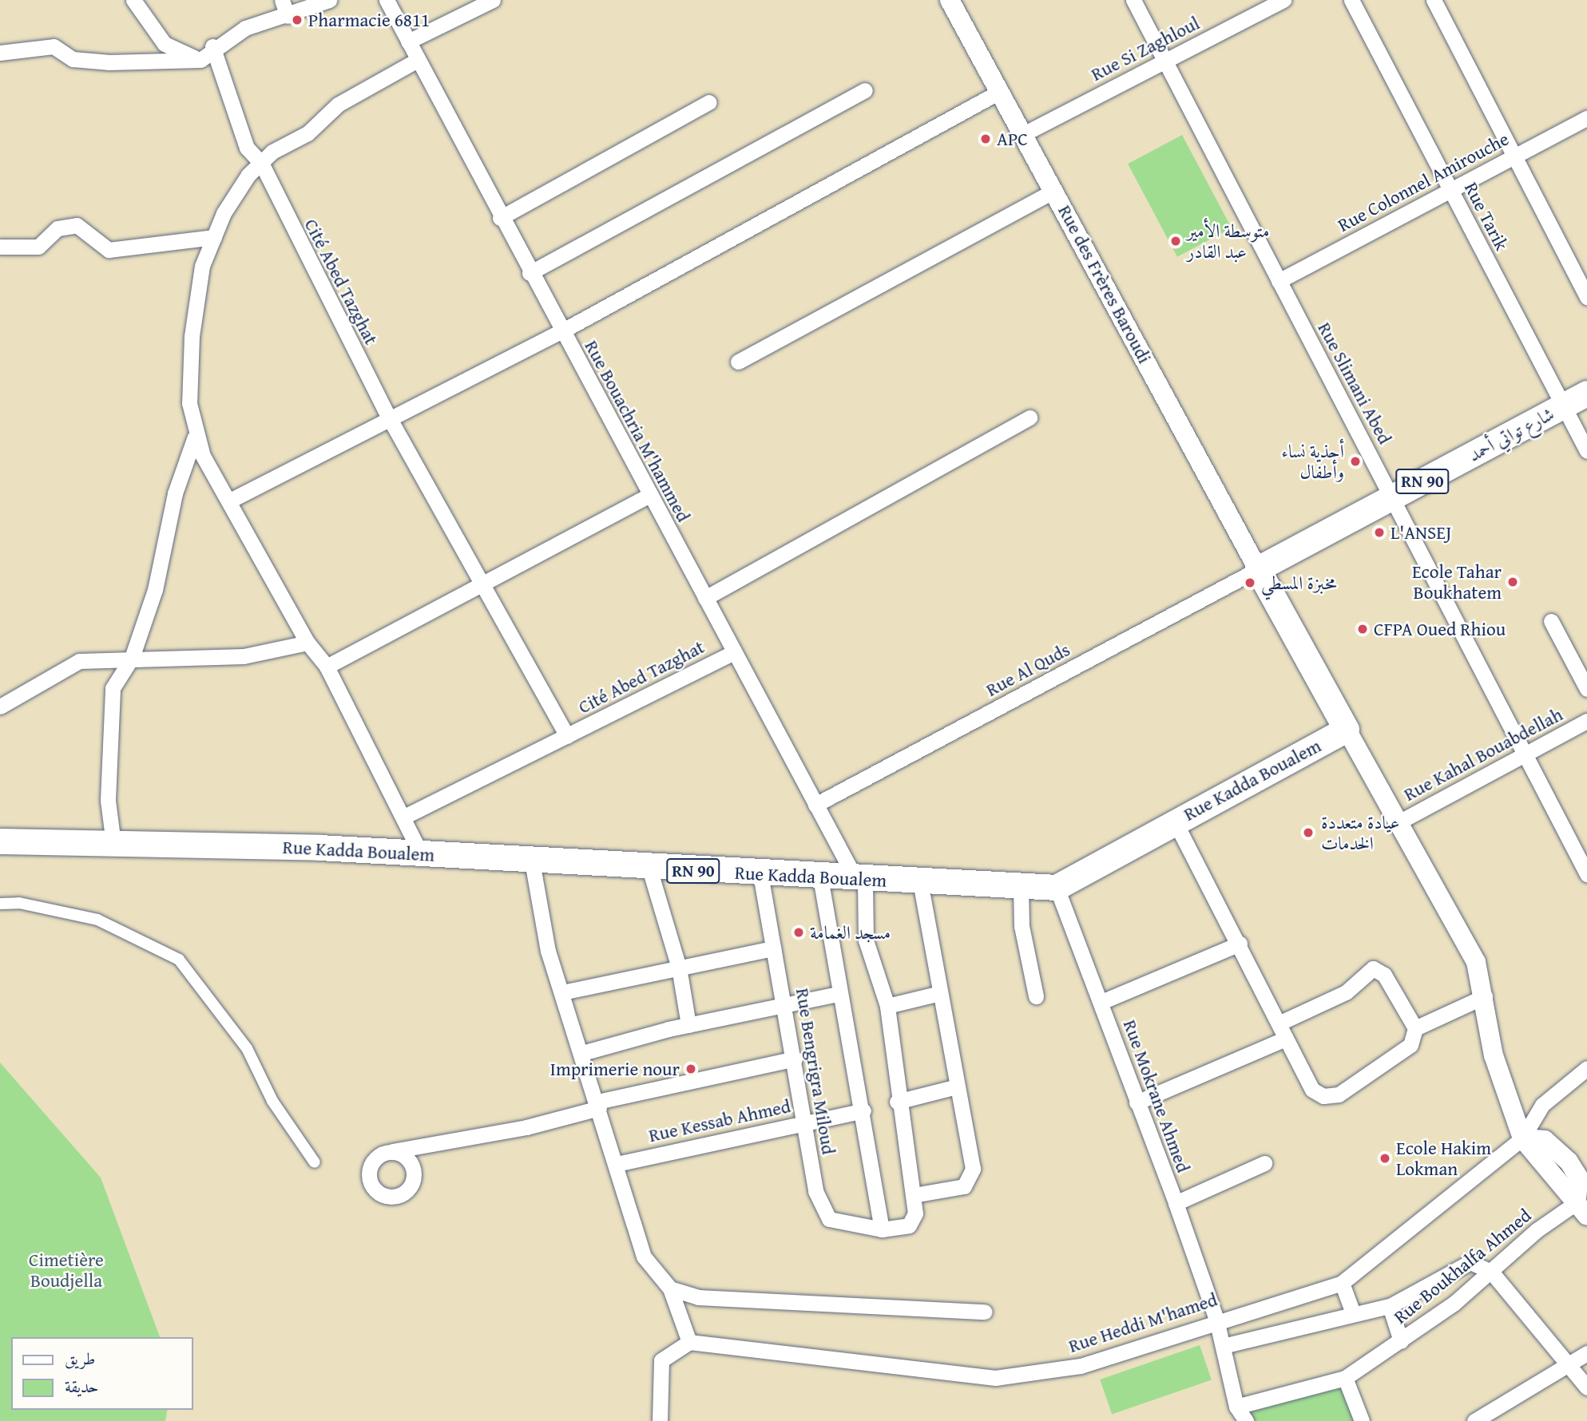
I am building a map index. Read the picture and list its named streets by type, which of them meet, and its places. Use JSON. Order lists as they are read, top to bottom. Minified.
{"streets":{"main road":["شارع تواتي أحمد","RN 90","Rue Kadda Boualem"],"street":["Rue Si Zaghloul","Rue Colonnel Amirouche","Rue Tarik","Cité Abed Tazghat","Rue des Frères Baroudi","Rue Slimani Abed","Rue Bouachria M'hammed","Rue Al Quds","Rue Kahal Bouabdellah","Rue Bengrigra Miloud","Rue Mokrane Ahmed","Rue Kessab Ahmed","Rue Boukhalfa Ahmed","Rue Heddi M'hamed"]},"crossings":[["Rue Si Zaghloul","Rue des Frères Baroudi"],["Rue Si Zaghloul","Rue Slimani Abed"],["Rue Colonnel Amirouche","Rue Tarik"],["Rue Colonnel Amirouche","Rue Slimani Abed"],["Rue Tarik","شارع تواتي أحمد"],["Cité Abed Tazghat","Rue Bouachria M'hammed"],["Rue des Frères Baroudi","شارع تواتي أحمد"],["Rue des Frères Baroudi","Rue Al Quds"],["Rue Slimani Abed","شارع تواتي أحمد"],["Rue Slimani Abed","Rue Kahal Bouabdellah"],["Rue Bouachria M'hammed","Rue Al Quds"],["Rue Bouachria M'hammed","Rue Kadda Boualem"],["شارع تواتي أحمد","Rue Al Quds"],["Rue Kadda Boualem","Rue Bengrigra Miloud"],["Rue Kadda Boualem","Rue Mokrane Ahmed"],["Rue Bengrigra Miloud","Rue Kessab Ahmed"],["Rue Mokrane Ahmed","Rue Boukhalfa Ahmed"],["Rue Mokrane Ahmed","Rue Heddi M'hamed"]],"parks":["Cimetière Boudjella"],"places":["Pharmacie 6811","APC","متوسطة الأمير عبد القادر","أحذية نساء وأطفال","L'ANSEJ","Ecole Tahar Boukhatem","مخبزة المسطي","CFPA Oued Rhiou","عيادة متعددة الخدمات","مسجد الغمامة","Imprimerie nour","Ecole Hakim Lokman"],"legend":["طريق","حديقة"]}
